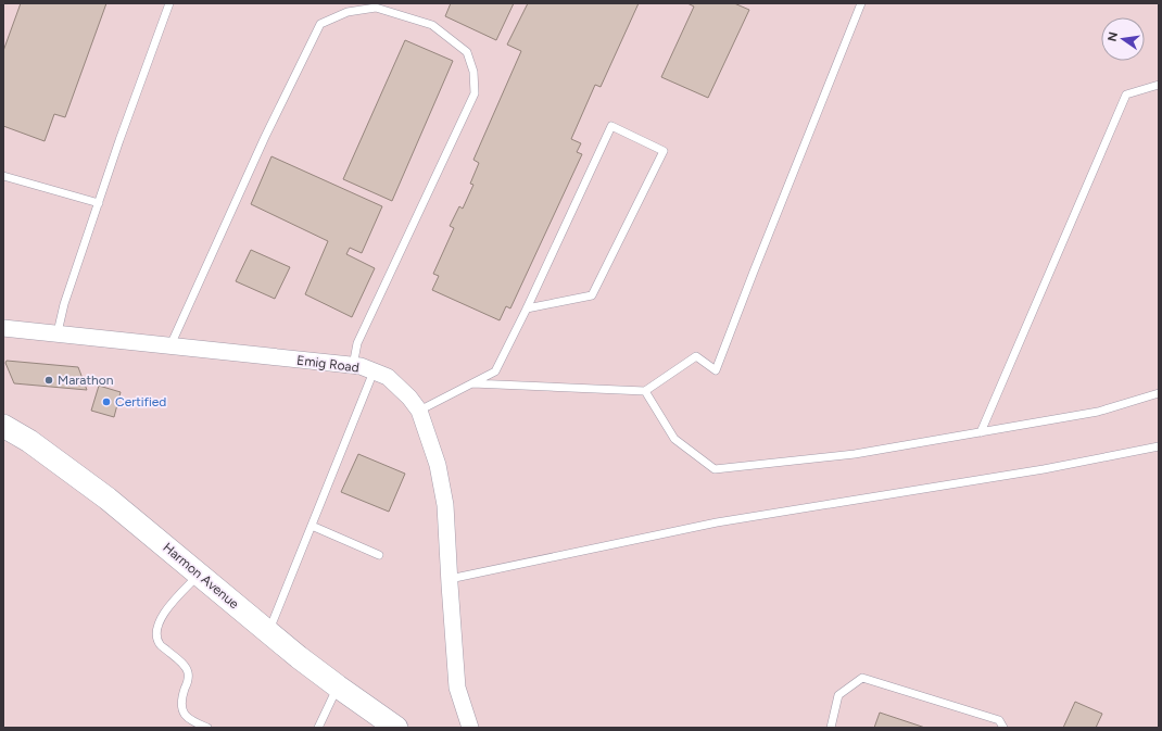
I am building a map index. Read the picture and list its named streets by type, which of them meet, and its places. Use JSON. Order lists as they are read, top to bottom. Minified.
{"streets":{"main road":["Harmon Avenue"],"street":["Emig Road"]},"places":["Marathon","Certified"],"north":"left"}
